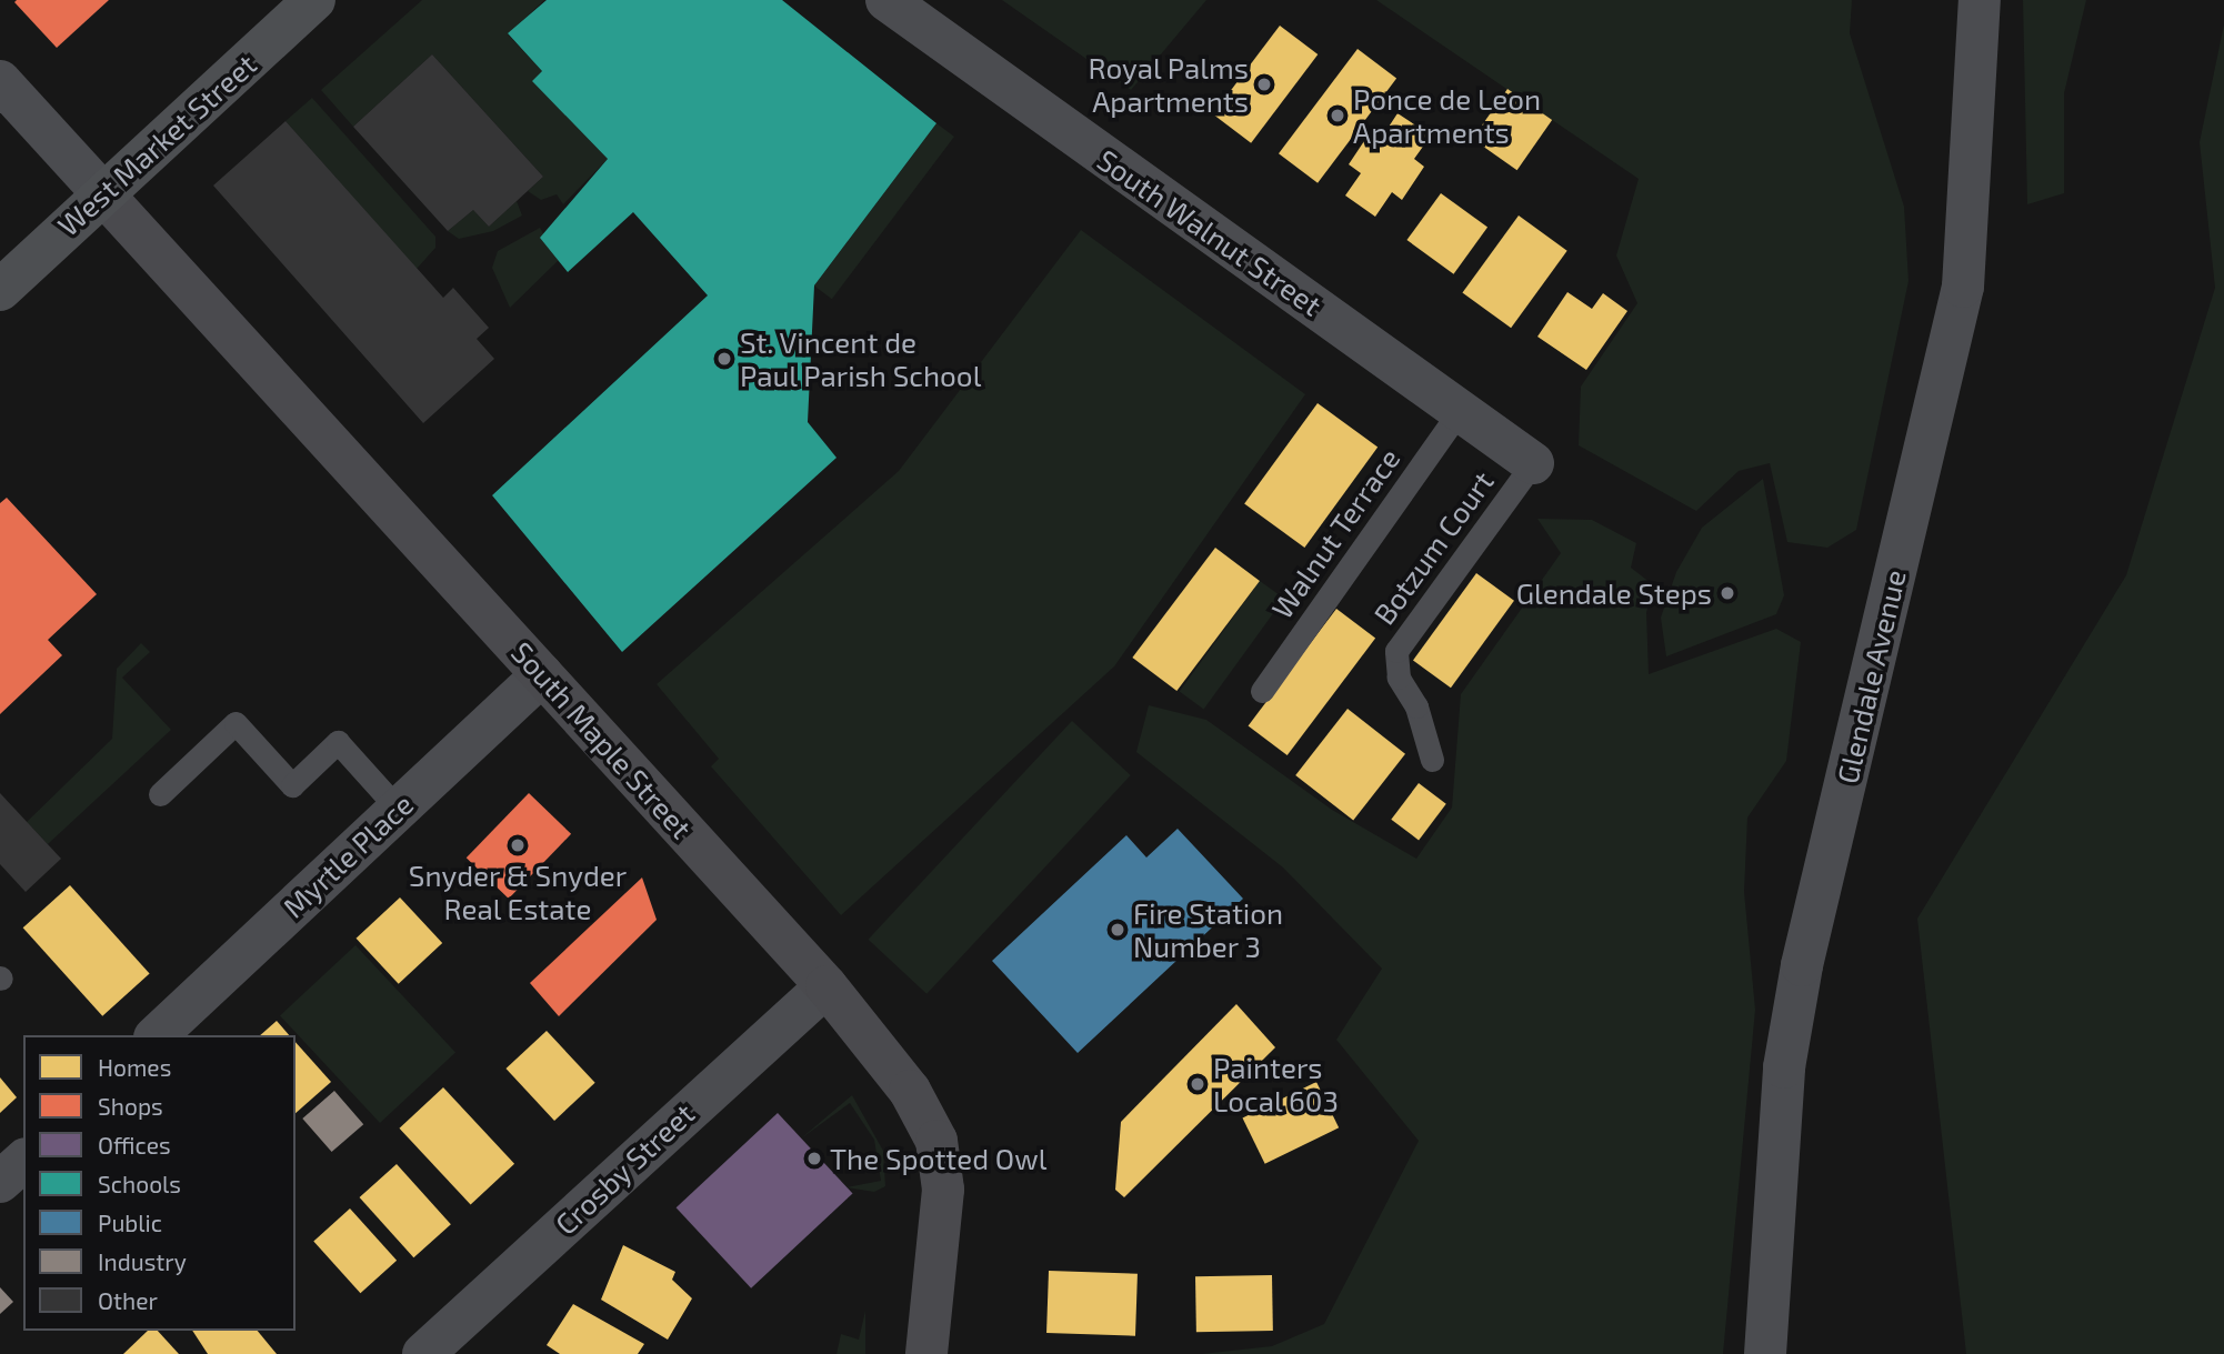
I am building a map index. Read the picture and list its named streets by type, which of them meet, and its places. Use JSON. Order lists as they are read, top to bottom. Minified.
{"streets":{"main road":["West Market Street","South Maple Street"],"street":["South Walnut Street","Glendale Avenue","Myrtle Place","Crosby Street"],"lane":["Walnut Terrace","Botzum Court"]},"crossings":[["West Market Street","South Maple Street"],["South Walnut Street","Walnut Terrace"],["South Walnut Street","Botzum Court"],["South Maple Street","Myrtle Place"],["South Maple Street","Crosby Street"]],"places":["Royal Palms Apartments","Ponce de Leon Apartments","St. Vincent de Paul Parish School","Glendale Steps","Snyder & Snyder Real Estate","Fire Station Number 3","Painters Local 603","The Spotted Owl"],"legend":["Homes","Shops","Offices","Schools","Public","Industry","Other"]}
